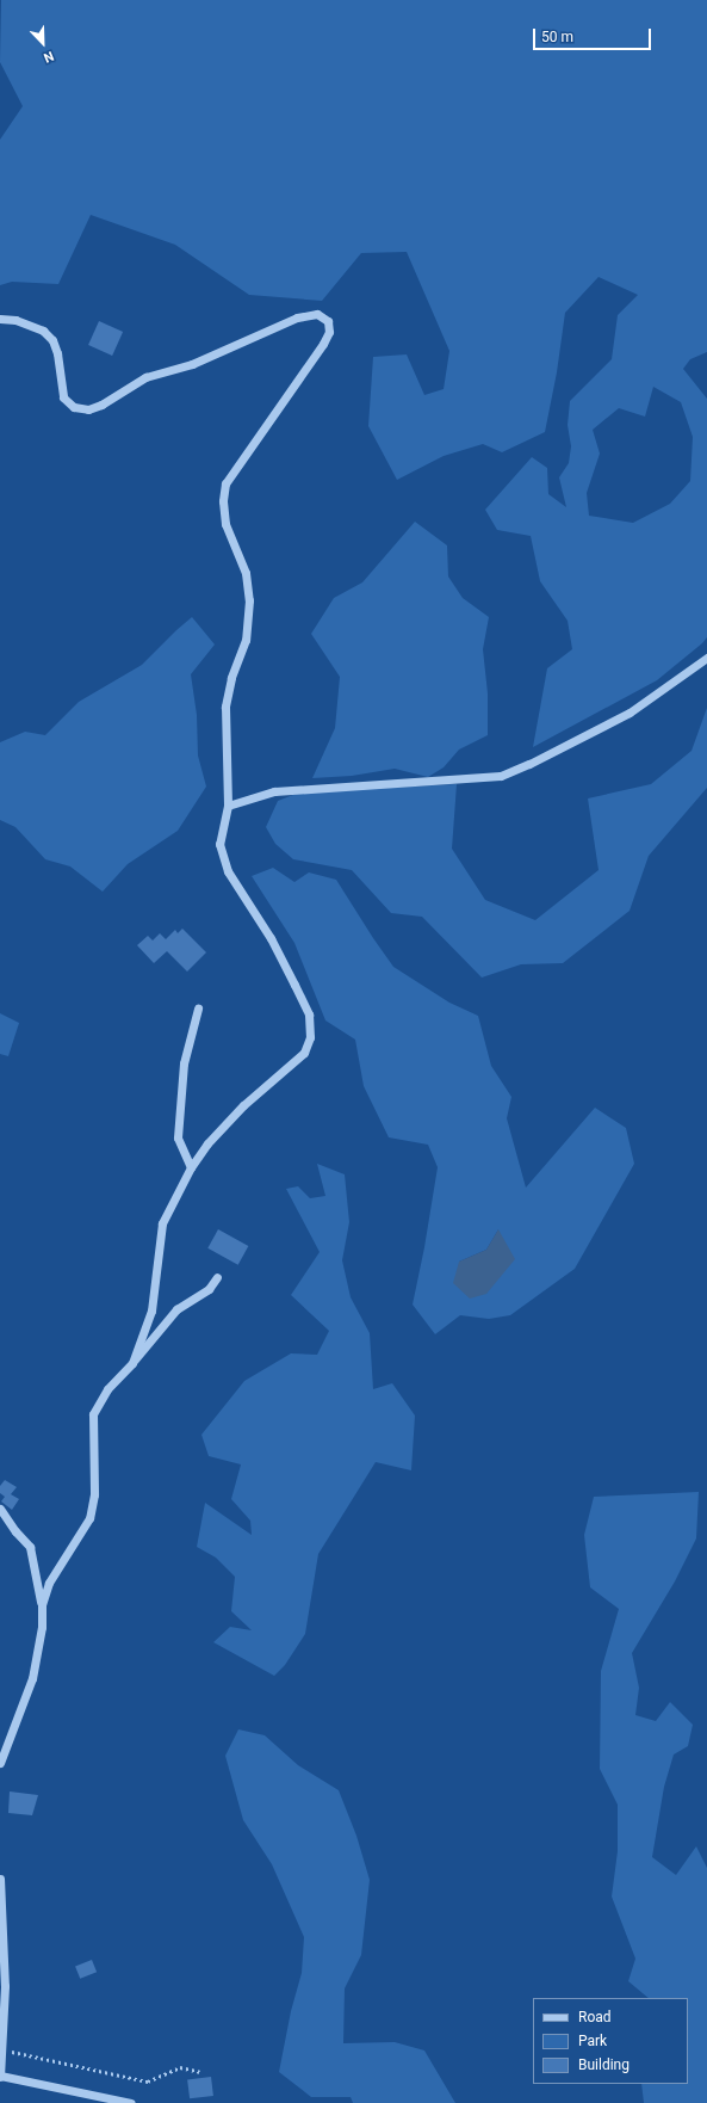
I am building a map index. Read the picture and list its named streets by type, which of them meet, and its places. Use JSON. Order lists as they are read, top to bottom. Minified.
{"legend":["Road","Park","Building"],"scale_bar":"50 m","north":"bottom right"}
